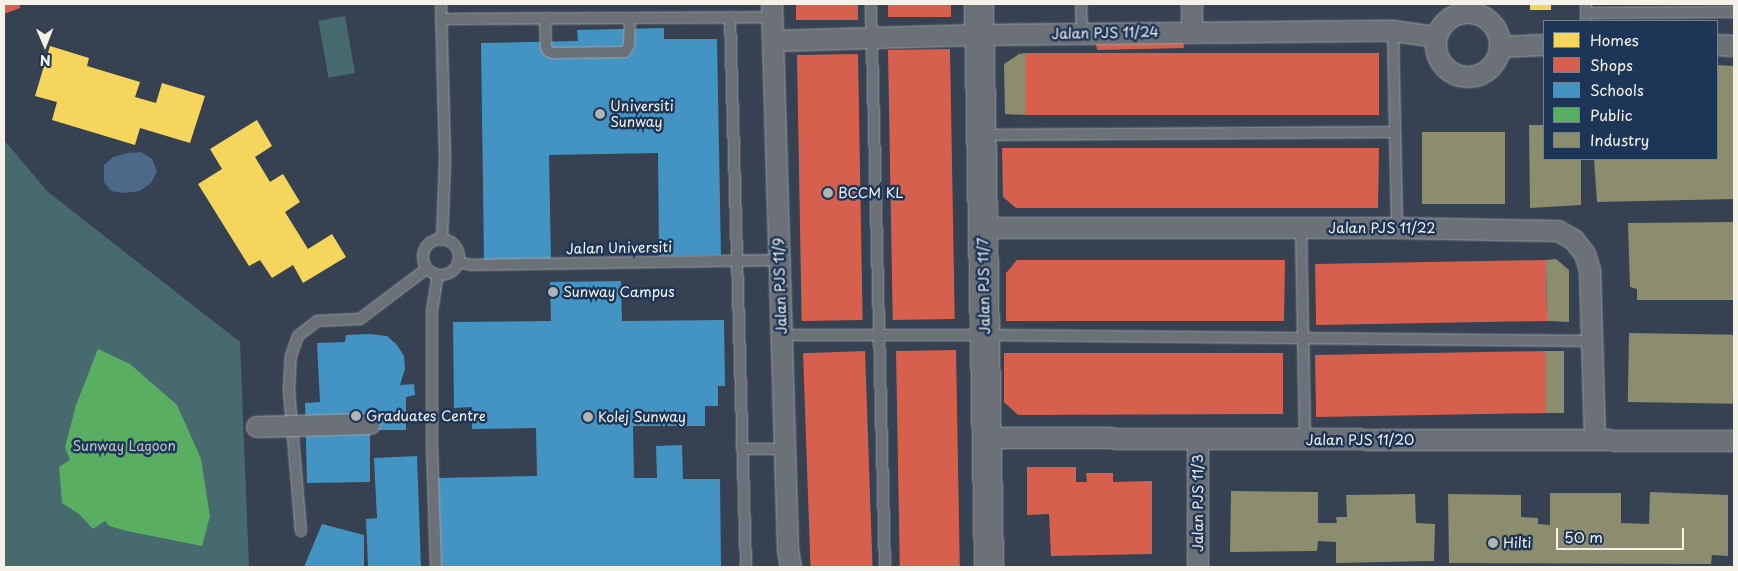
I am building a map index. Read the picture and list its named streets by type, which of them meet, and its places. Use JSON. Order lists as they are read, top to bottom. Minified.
{"streets":{"street":["Jalan PJS 11/24","Jalan PJS 11/22","Jalan PJS 11/9","Jalan PJS 11/7","Jalan PJS 11/20","Jalan PJS 11/3"],"lane":["Jalan Universiti"]},"crossings":[["Jalan PJS 11/24","Jalan PJS 11/9"],["Jalan PJS 11/24","Jalan PJS 11/7"],["Jalan PJS 11/22","Jalan PJS 11/7"],["Jalan PJS 11/22","Jalan PJS 11/20"],["Jalan Universiti","Jalan PJS 11/9"],["Jalan PJS 11/7","Jalan PJS 11/20"],["Jalan PJS 11/20","Jalan PJS 11/3"]],"parks":["Sunway Lagoon"],"places":["Universiti Sunway","BCCM KL","Sunway Campus","Graduates Centre","Kolej Sunway","Hilti"],"legend":["Homes","Shops","Schools","Public","Industry"],"scale_bar":"50 m","north":"bottom"}
